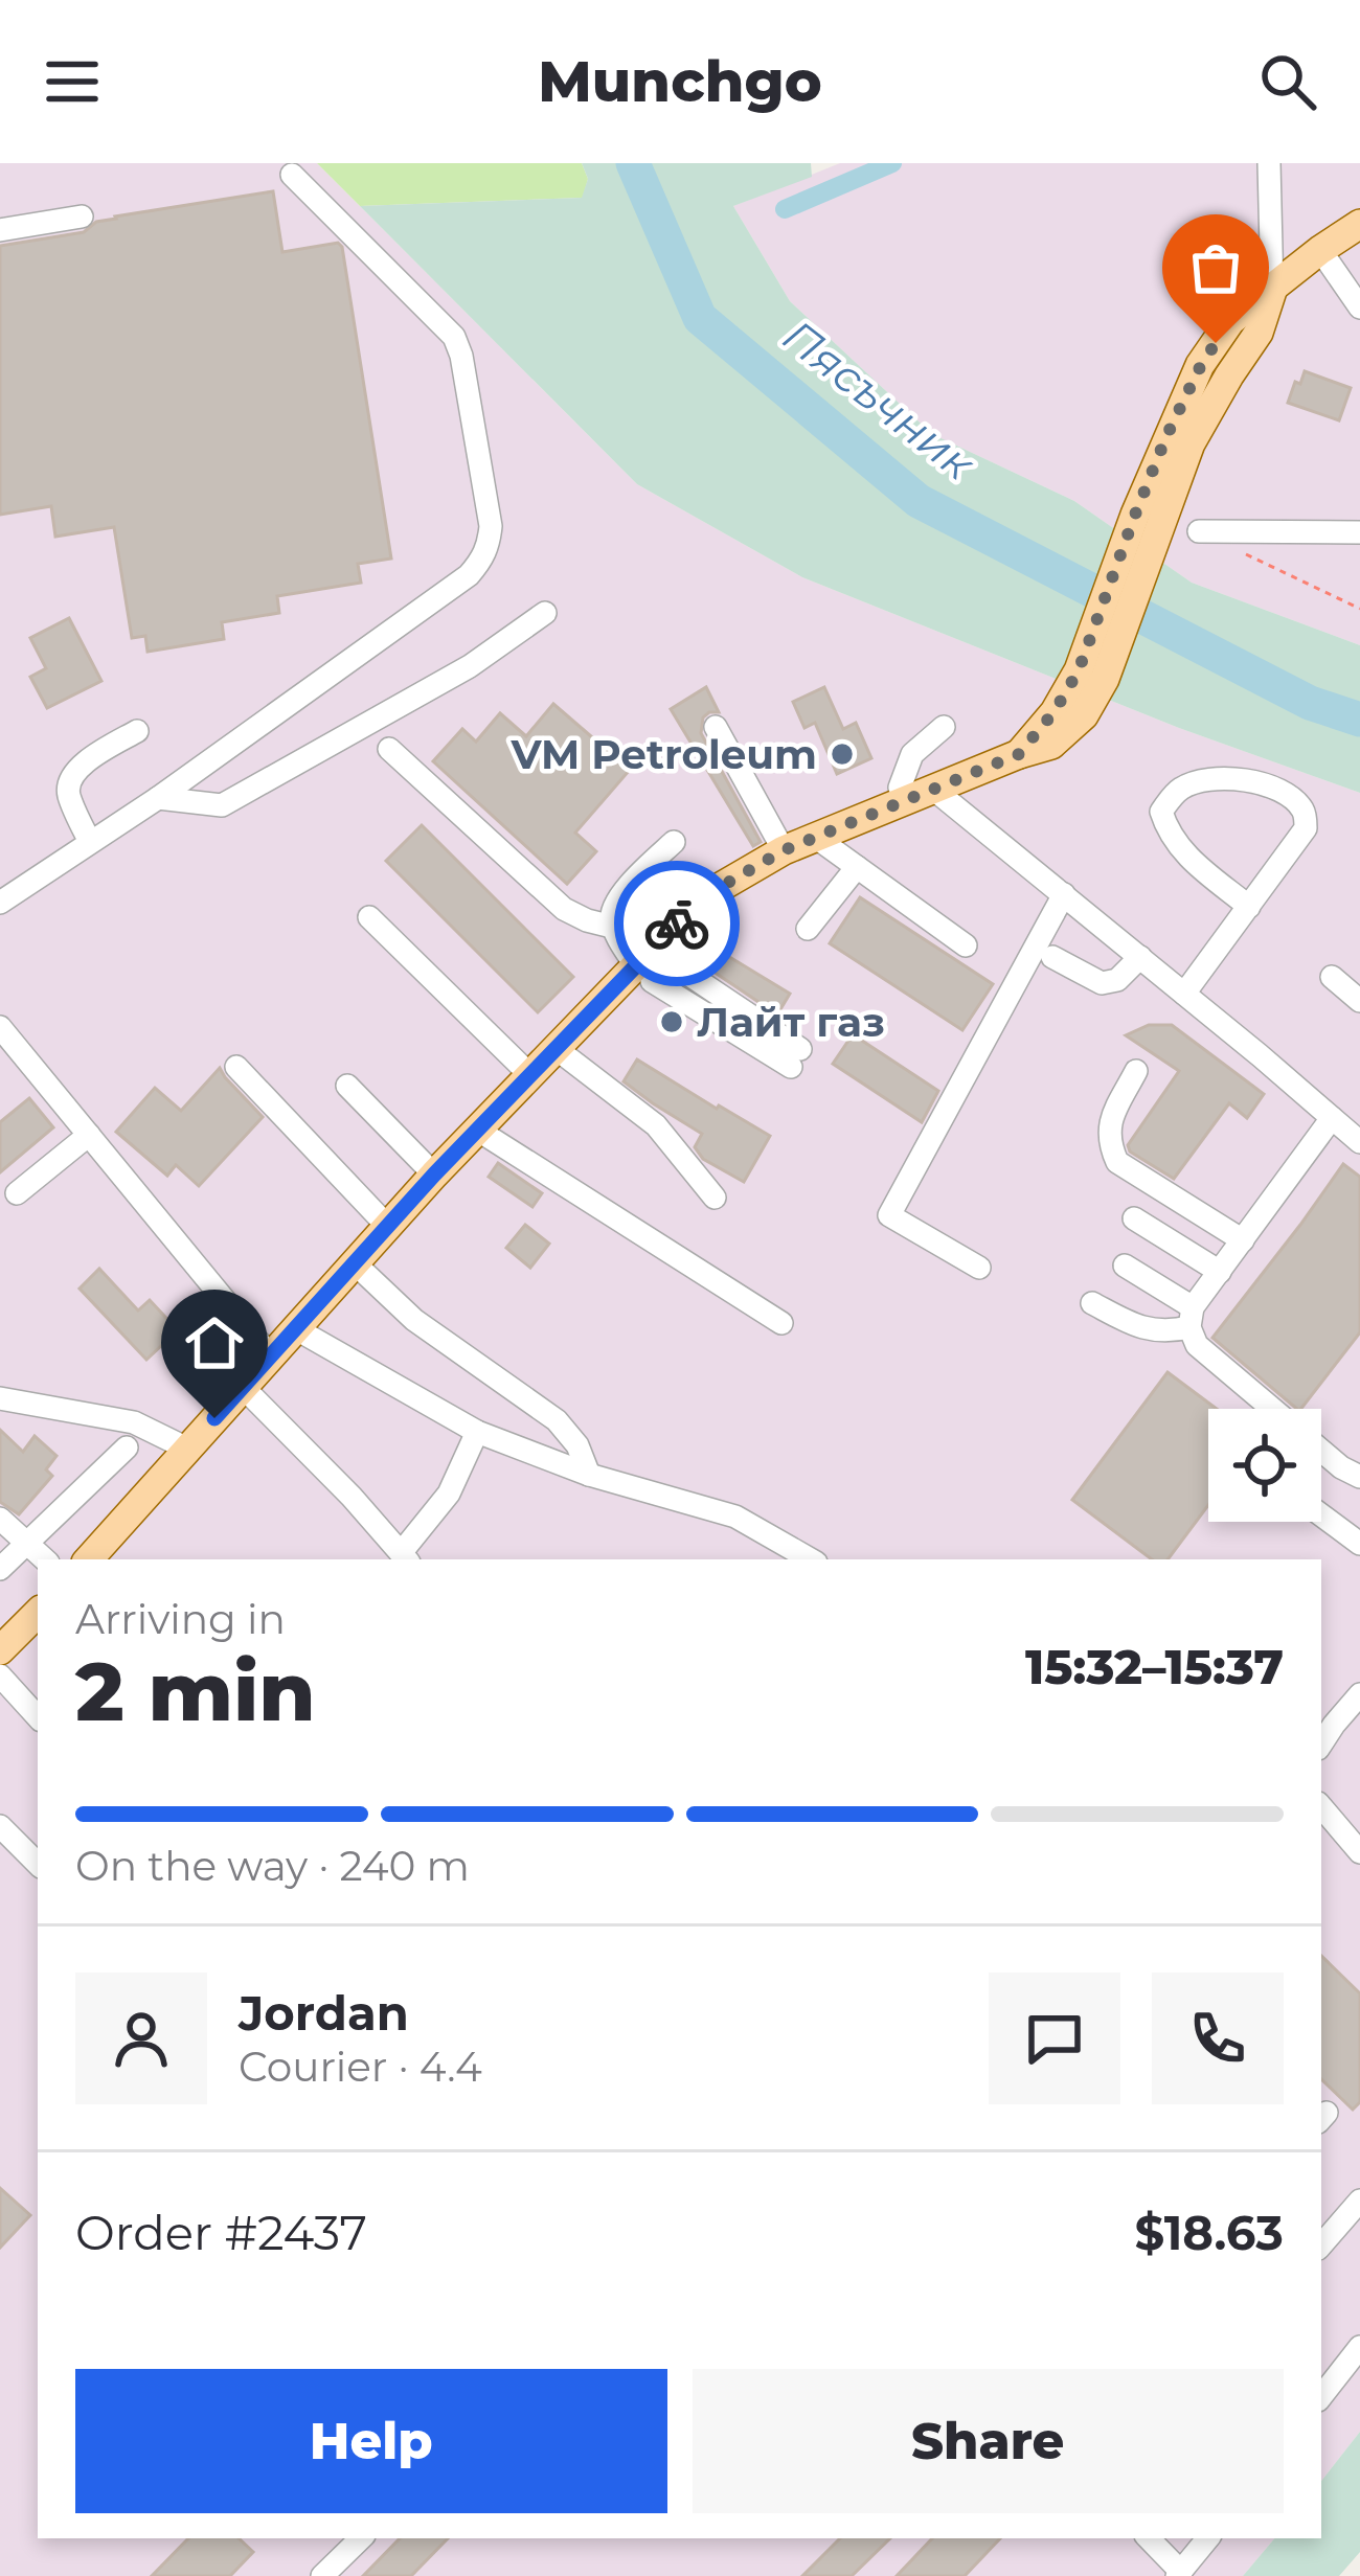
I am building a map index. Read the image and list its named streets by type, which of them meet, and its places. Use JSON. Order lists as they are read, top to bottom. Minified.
{"water":["Пясъчник"],"places":["VM Petroleum","Лайт газ"],"page":{"header":"Munchgo","heading":["2 min","Arriving in","15:32–15:37"],"panel":["Jordan","Courier · 4.4","Order #2437","$18.63"],"bar":"On the way · 240 m","buttons":["Help","Share"]}}
